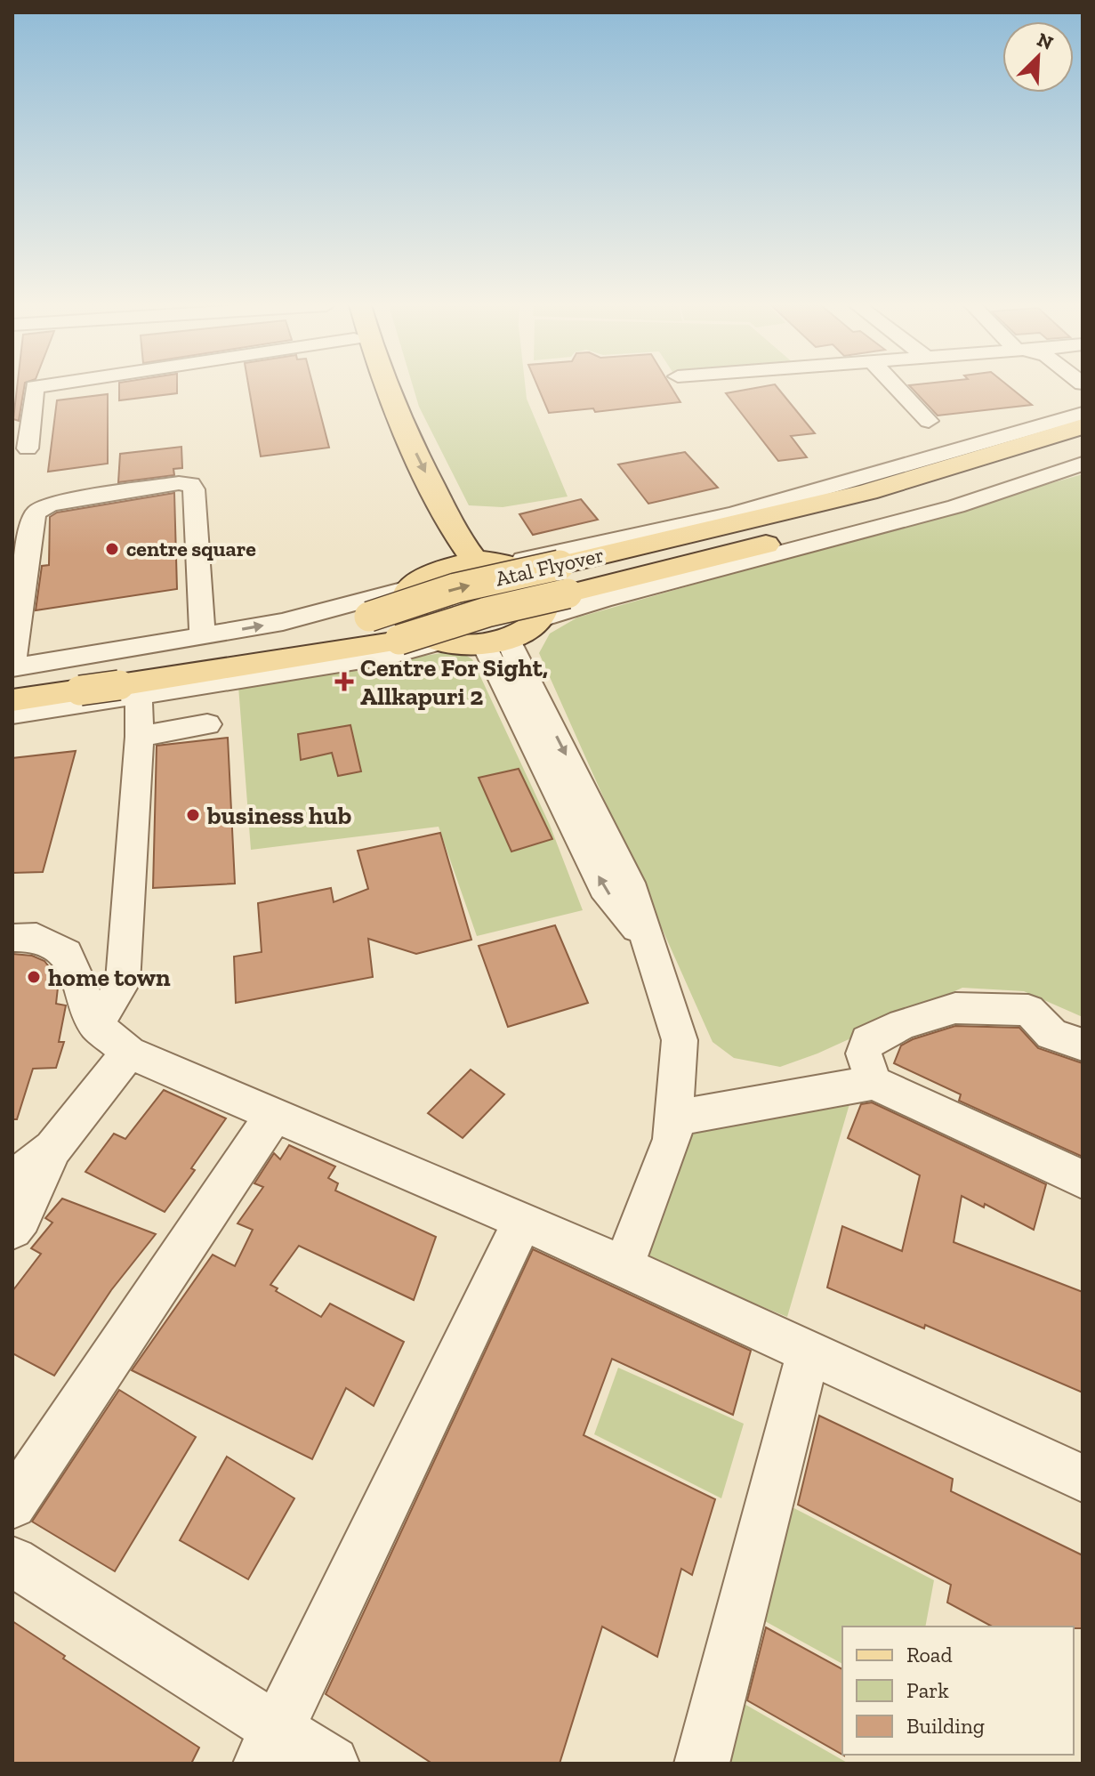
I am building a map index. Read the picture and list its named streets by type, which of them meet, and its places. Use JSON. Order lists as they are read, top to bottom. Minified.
{"streets":{"main road":["Atal Flyover"]},"places":{"other":["centre square","business hub","home town"],"health":["Centre For Sight, Allkapuri 2"]},"legend":["Road","Park","Building"],"north":"top right"}
